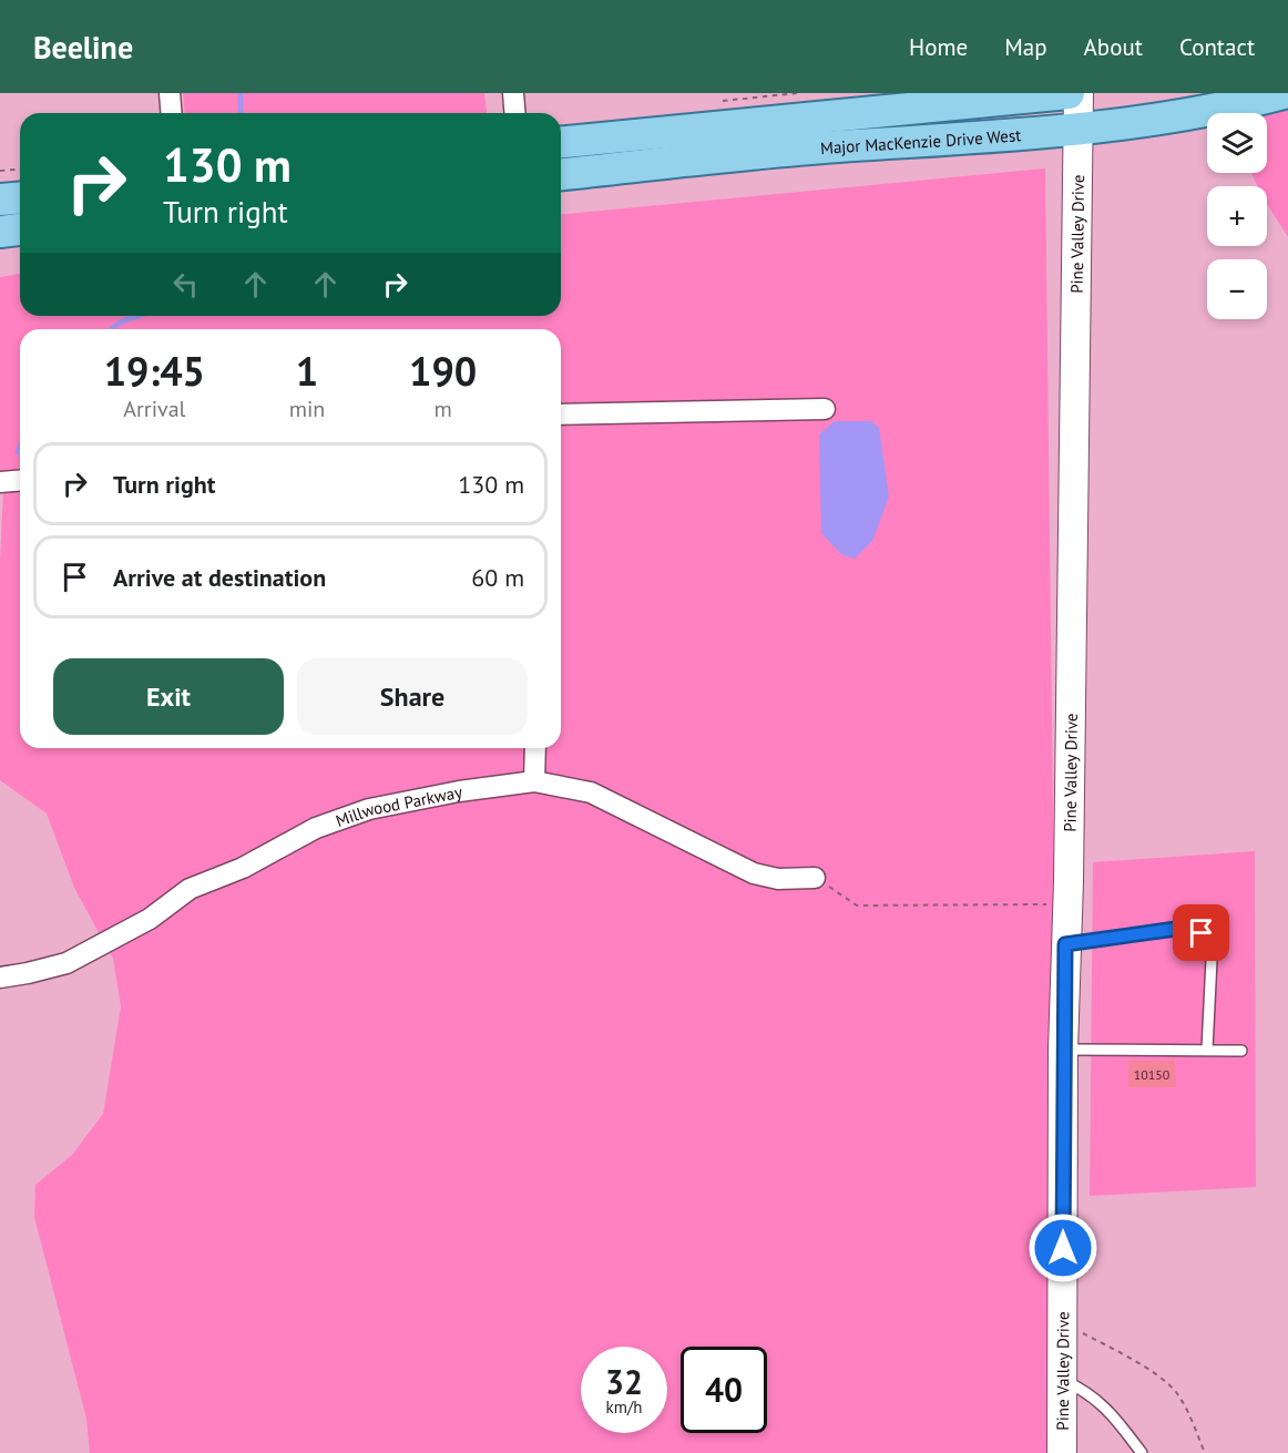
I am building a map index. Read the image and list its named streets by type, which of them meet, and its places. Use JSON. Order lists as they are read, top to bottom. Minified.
{"streets":{"main road":["Major MacKenzie Drive West"],"street":["Pine Valley Drive","Millwood Parkway"]},"crossings":[["Major MacKenzie Drive West","Pine Valley Drive"]],"house_numbers":["10150"],"page":{"header":"Beeline","nav":["Home","Map","About","Contact"],"map_buttons":["+","−"],"turn":["130 m","Turn right"],"eta":["19:45","Arrival","1","min","190","m"],"list":[{"name":"Turn right","value":"130 m"},{"name":"Arrive at destination","value":"60 m"}],"buttons":["Exit","Share"],"speed":"32 km/h","limit":"40"}}
